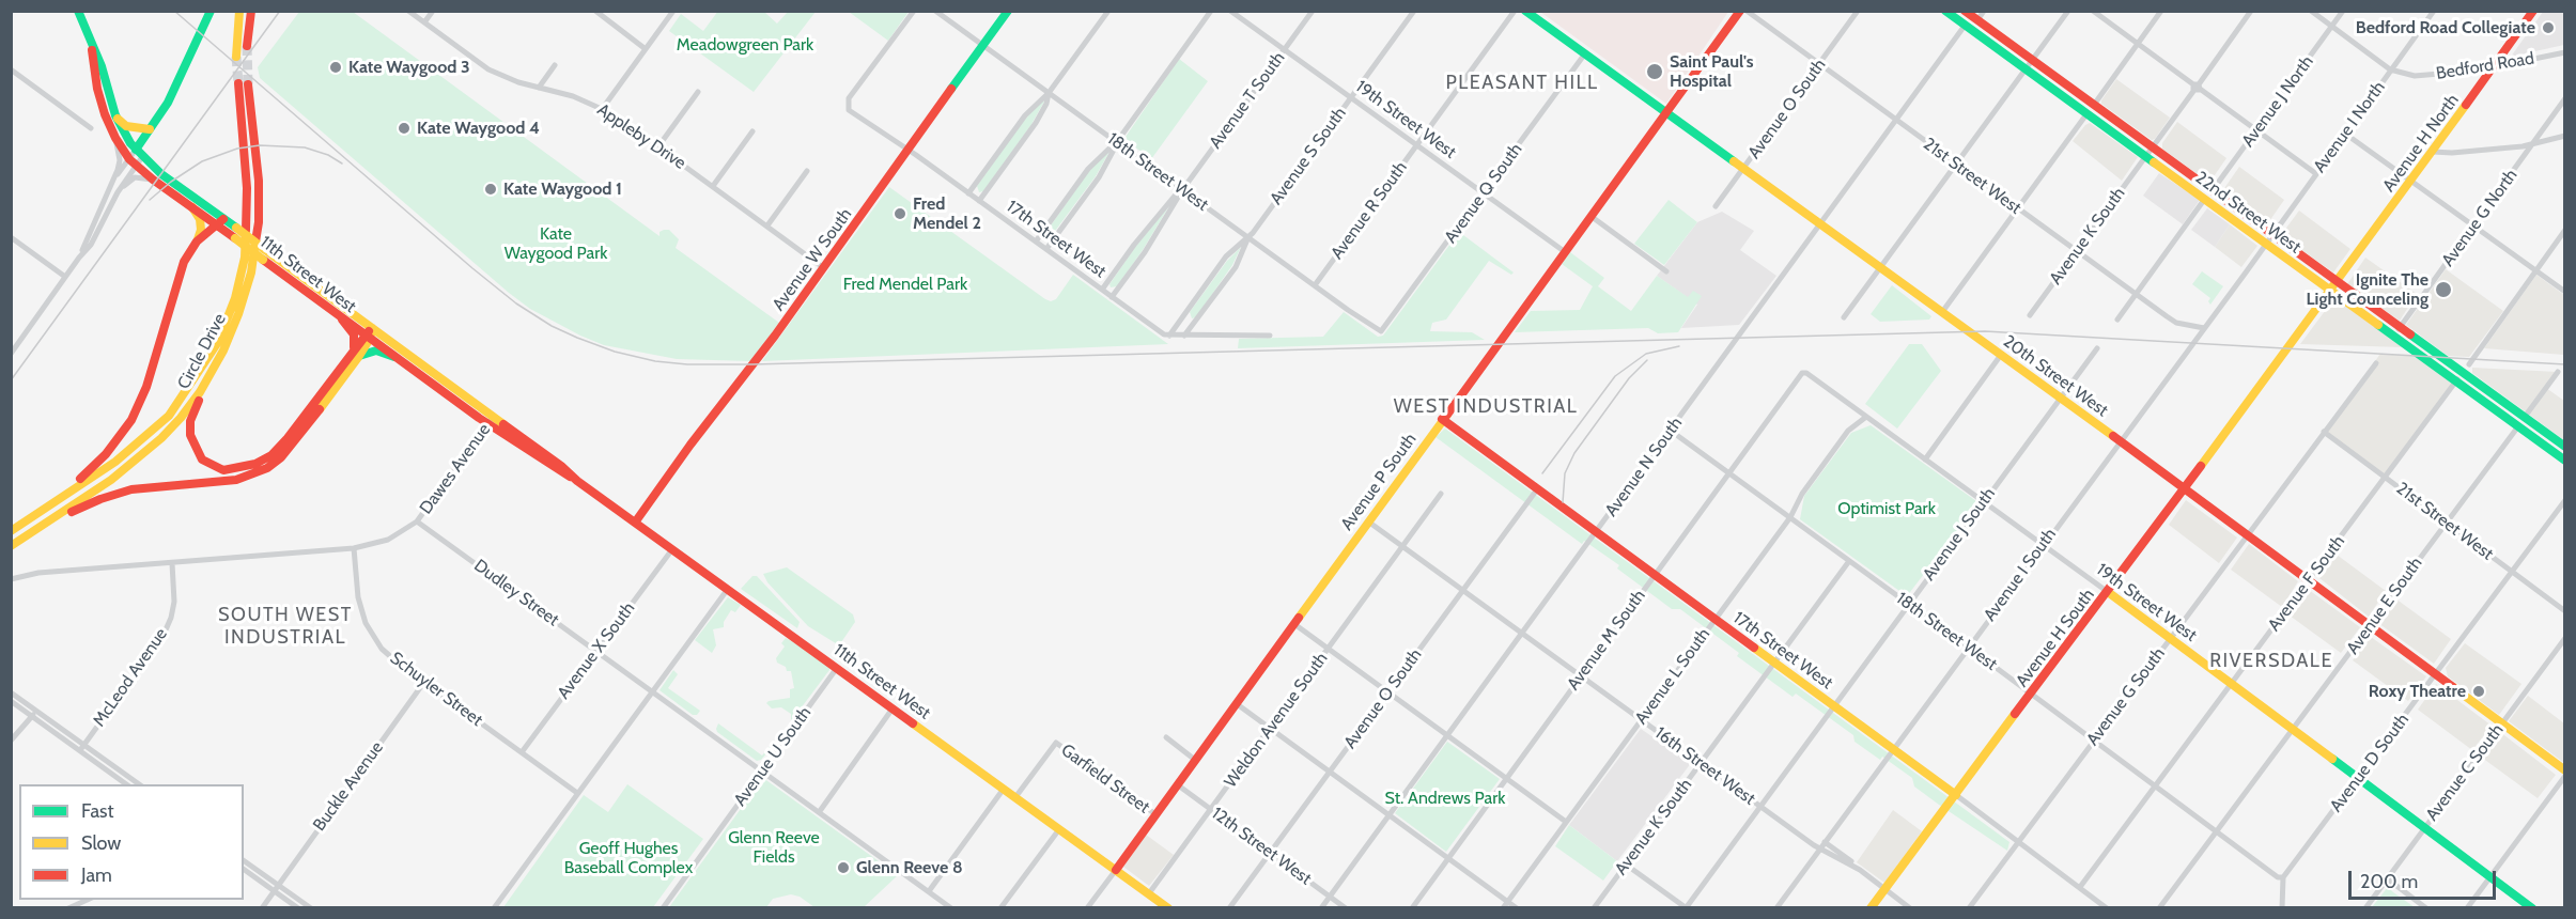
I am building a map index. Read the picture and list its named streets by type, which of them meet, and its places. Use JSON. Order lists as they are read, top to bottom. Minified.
{"streets":{"main road":["19th Street West","Avenue H North","22nd Street West","17th Street West","Avenue W South","11th Street West","Circle Drive","20th Street West","Avenue P South","Avenue H South"],"street":["Bedford Road","Avenue T South","Avenue J North","Avenue O South","Avenue I North","Appleby Drive","Avenue S South","18th Street West","21st Street West","Avenue Q South","Avenue R South","Avenue G North","Avenue K South","Avenue N South","Dawes Avenue","Avenue J South","Avenue I South","Avenue F South","Dudley Street","Avenue E South","Avenue M South","Avenue X South","Avenue L South","McLeod Avenue","Schuyler Street","Avenue G South","Weldon Avenue South","Avenue U South","Avenue D South","16th Street West","Avenue C South","Garfield Street","Buckle Avenue","12th Street West"]},"crossings":[["Bedford Road","Avenue J North"],["Bedford Road","Avenue I North"],["Bedford Road","Avenue H North"],["Avenue T South","19th Street West"],["Avenue T South","18th Street West"],["Avenue T South","17th Street West"],["Avenue J North","22nd Street West"],["Avenue O South","21st Street West"],["Avenue O South","17th Street West"],["Avenue O South","20th Street West"],["Avenue O South","16th Street West"],["Avenue O South","12th Street West"],["19th Street West","Avenue S South"],["19th Street West","Avenue Q South"],["19th Street West","Avenue R South"],["19th Street West","Avenue P South"],["19th Street West","Avenue J South"],["19th Street West","Avenue I South"],["19th Street West","Avenue F South"],["19th Street West","Avenue E South"],["19th Street West","Avenue H South"],["19th Street West","Avenue M South"],["19th Street West","Avenue L South"],["19th Street West","Avenue G South"],["19th Street West","Avenue D South"],["19th Street West","Avenue C South"],["Avenue I North","22nd Street West"],["Avenue I North","Avenue I South"],["Appleby Drive","Avenue W South"],["Avenue H North","22nd Street West"],["Avenue H North","Avenue H South"],["Avenue S South","18th Street West"],["Avenue S South","17th Street West"],["18th Street West","Avenue Q South"],["18th Street West","Avenue R South"],["18th Street West","Avenue K South"],["18th Street West","Avenue W South"],["18th Street West","Avenue N South"],["18th Street West","Avenue J South"],["18th Street West","Avenue I South"],["18th Street West","Avenue F South"],["18th Street West","Avenue E South"],["18th Street West","Avenue H South"],["18th Street West","Avenue M South"],["18th Street West","Avenue L South"],["18th Street West","Avenue G South"],["18th Street West","Avenue D South"],["21st Street West","Avenue K South"],["21st Street West","Avenue N South"],["21st Street West","Avenue I South"],["21st Street West","Avenue F South"],["21st Street West","Avenue E South"],["21st Street West","Avenue G South"],["21st Street West","Avenue D South"],["Avenue Q South","20th Street West"],["22nd Street West","Avenue G North"],["22nd Street West","Avenue K South"],["22nd Street West","Avenue N South"],["22nd Street West","Avenue I South"],["22nd Street West","Avenue F South"],["22nd Street West","Avenue E South"],["22nd Street West","Avenue H South"],["Avenue K South","17th Street West"],["Avenue K South","16th Street West"],["17th Street West","Avenue W South"],["17th Street West","Avenue N South"],["17th Street West","Avenue P South"],["17th Street West","Avenue J South"],["17th Street West","Avenue I South"],["17th Street West","Avenue F South"],["17th Street West","Avenue H South"],["17th Street West","Avenue M South"],["17th Street West","Avenue L South"],["17th Street West","Avenue G South"],["Avenue W South","11th Street West"],["11th Street West","Dawes Avenue"],["11th Street West","Avenue P South"],["11th Street West","Avenue X South"],["11th Street West","Weldon Avenue South"],["11th Street West","Avenue U South"],["11th Street West","Garfield Street"],["20th Street West","Avenue N South"],["20th Street West","Avenue P South"],["20th Street West","Avenue J South"],["20th Street West","Avenue I South"],["20th Street West","Avenue F South"],["20th Street West","Avenue E South"],["20th Street West","Avenue H South"],["20th Street West","Avenue G South"],["20th Street West","Avenue D South"],["20th Street West","Avenue C South"],["Avenue N South","16th Street West"],["Avenue N South","12th Street West"],["Dawes Avenue","Dudley Street"],["Avenue P South","16th Street West"],["Avenue P South","Garfield Street"],["Avenue P South","12th Street West"],["Avenue J South","16th Street West"],["Avenue I South","16th Street West"],["Dudley Street","Avenue X South"],["Dudley Street","Avenue U South"],["Avenue H South","16th Street West"],["Avenue M South","16th Street West"],["Avenue X South","Schuyler Street"],["Avenue L South","16th Street West"],["Schuyler Street","Buckle Avenue"],["Weldon Avenue South","16th Street West"],["Weldon Avenue South","12th Street West"]],"districts":["PLEASANT HILL","WEST INDUSTRIAL","SOUTH WEST INDUSTRIAL","RIVERSDALE"],"parks":["Meadowgreen Park","Kate Waygood Park","Fred Mendel Park","Optimist Park","St. Andrews Park","Glenn Reeve Fields","Geoff Hughes Baseball Complex"],"places":["Bedford Road Collegiate","Kate Waygood 3","Saint Paul's Hospital","Kate Waygood 4","Kate Waygood 1","Fred Mendel 2","Ignite The Light Counceling","Roxy Theatre","Glenn Reeve 8"],"legend":["Fast","Slow","Jam"],"scale_bar":"200 m"}
